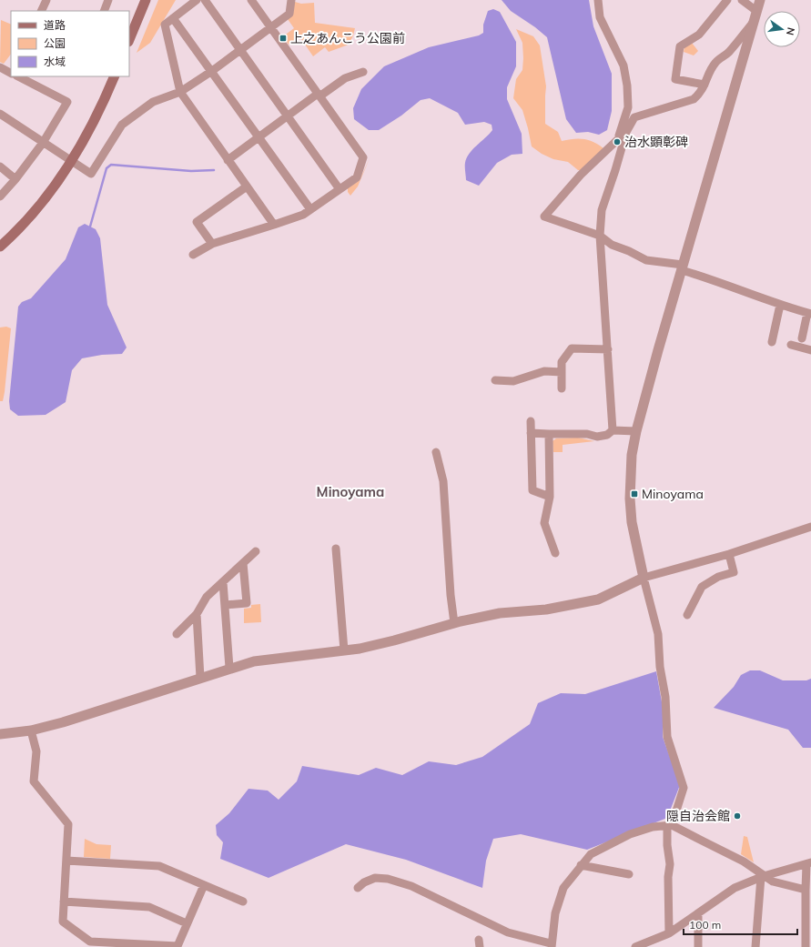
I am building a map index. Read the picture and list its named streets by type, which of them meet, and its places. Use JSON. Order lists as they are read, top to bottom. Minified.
{"districts":["Minoyama"],"places":{"transit":["上之あんこう公園前","Minoyama"],"other":["治水顕彰碑","隠自治会館"]},"legend":["道路","公園","水域"],"scale_bar":"100 m","north":"right"}
